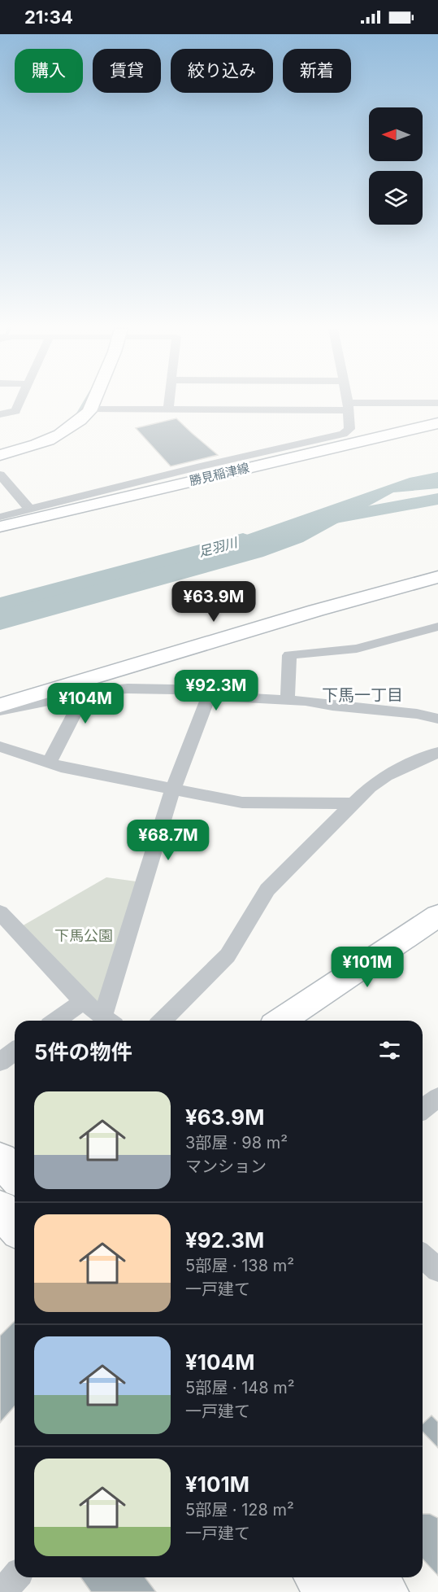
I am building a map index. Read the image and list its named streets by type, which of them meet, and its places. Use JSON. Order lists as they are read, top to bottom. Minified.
{"streets":{"street":["勝見稲津線"]},"districts":["下馬一丁目"],"water":["足羽川"],"parks":["下馬公園"],"north":"left","page":{"status":"21:34","chip":["購入","賃貸","絞り込み","新着"],"price":["¥63.9M","¥92.3M","¥104M","¥68.7M","¥101M"],"heading":"5件の物件","list":[{"name":"¥63.9M","note":"3部屋 · 98 m² · マンション"},{"name":"¥92.3M","note":"5部屋 · 138 m² · 一戸建て"},{"name":"¥104M","note":"5部屋 · 148 m² · 一戸建て"},{"name":"¥101M","note":"5部屋 · 128 m² · 一戸建て"}]}}
